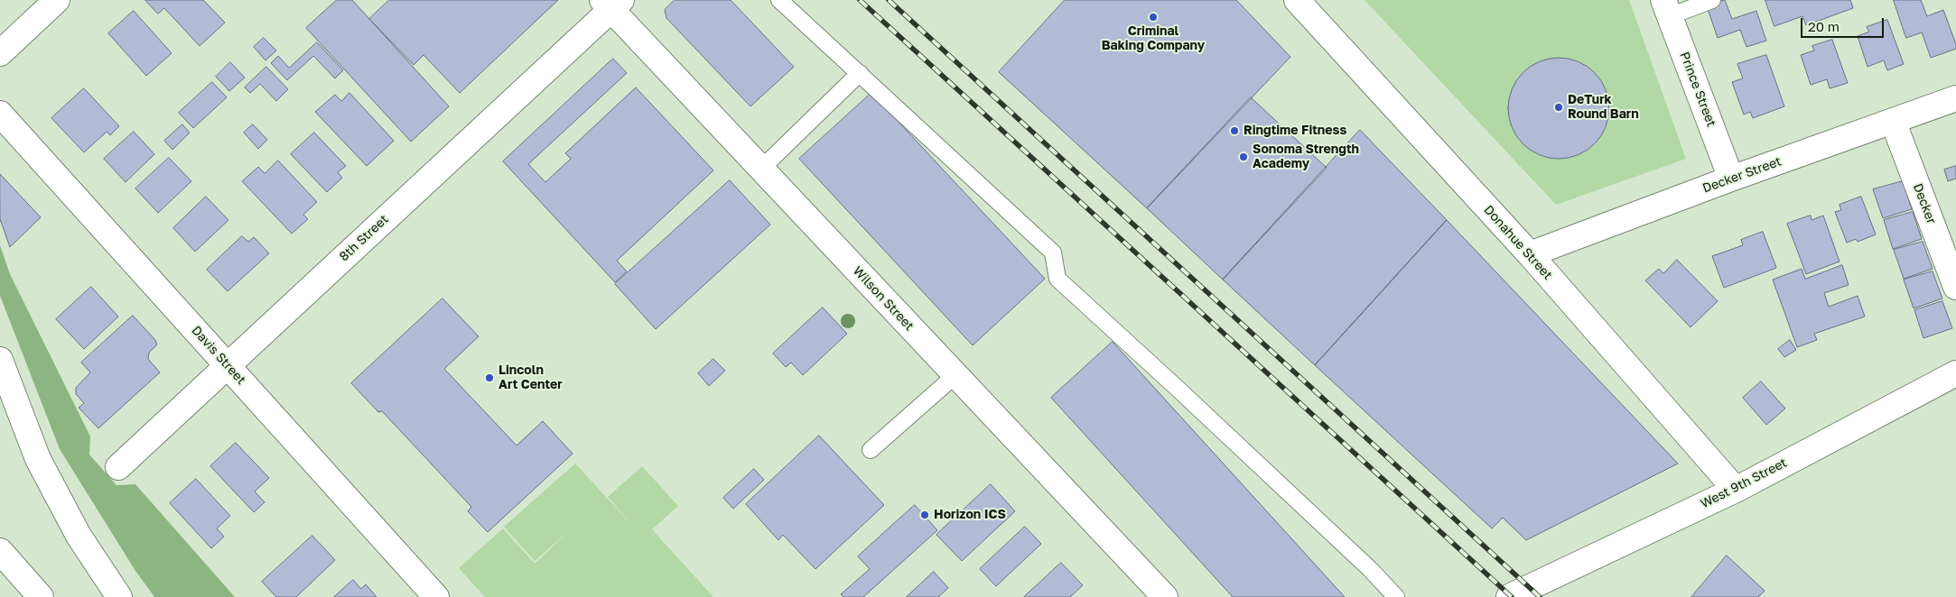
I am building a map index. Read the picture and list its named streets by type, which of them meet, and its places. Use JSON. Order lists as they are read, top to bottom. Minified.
{"streets":{"main road":["Prince Street","Decker Street","Decker","8th Street","Donahue Street","Wilson Street","Davis Street","West 9th Street"]},"crossings":[["Prince Street","Decker Street"],["Decker Street","Decker"],["Decker Street","Donahue Street"],["8th Street","Wilson Street"],["8th Street","Davis Street"],["Donahue Street","West 9th Street"]],"places":["Criminal Baking Company","DeTurk Round Barn","Ringtime Fitness","Sonoma Strength Academy","Lincoln Art Center","Horizon ICS"],"scale_bar":"20 m"}
